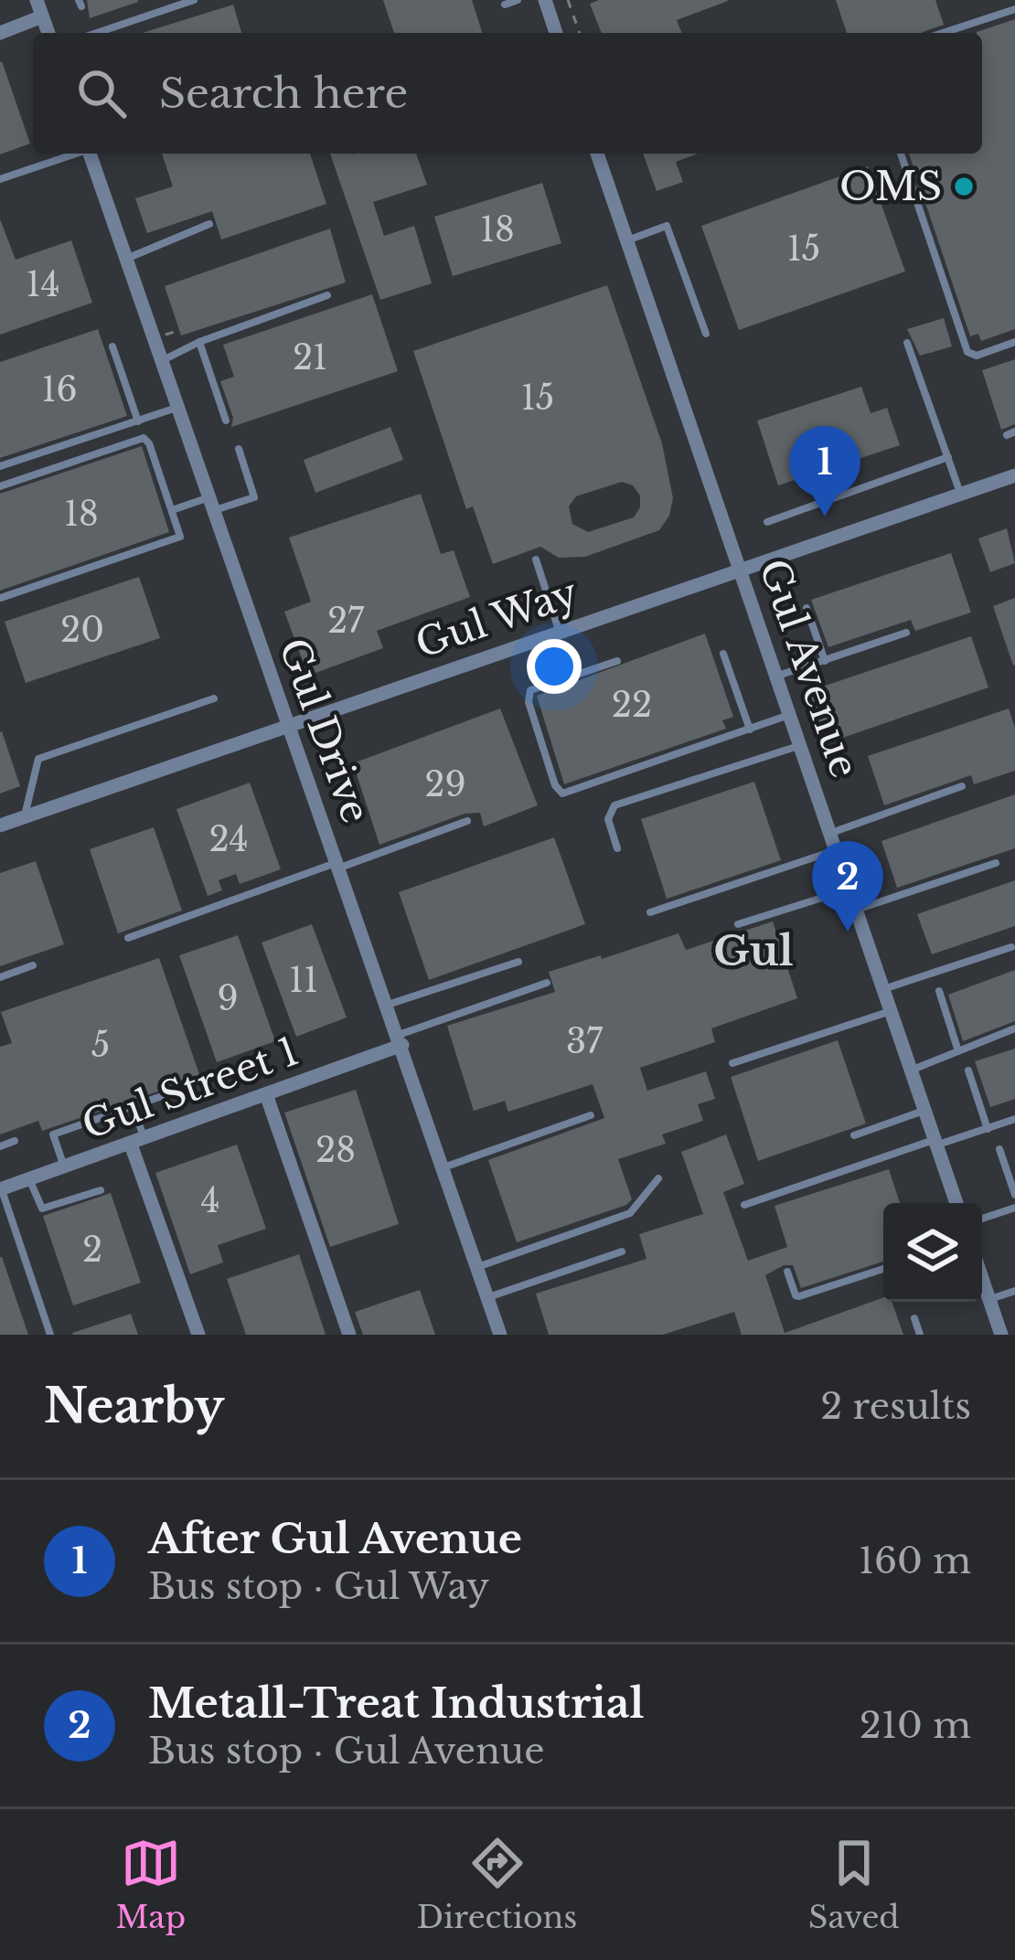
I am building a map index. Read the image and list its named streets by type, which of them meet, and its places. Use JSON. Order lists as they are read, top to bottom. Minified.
{"streets":{"street":["Gul Way","Gul Avenue","Gul Drive","Gul Street 1"]},"crossings":[["Gul Way","Gul Avenue"],["Gul Way","Gul Drive"],["Gul Drive","Gul Street 1"]],"districts":["Gul"],"places":["OMS"],"house_numbers":["18","15","14","21","16","15","18","27","20","22","29","24","11","9","37","5","28","4","2"],"page":{"search":"Search here","pins":["1","2"],"heading":["Nearby","2 results"],"list":[{"mark":"1","name":"After Gul Avenue","note":"Bus stop · Gul Way","value":"160 m"},{"mark":"2","name":"Metall-Treat Industrial","note":"Bus stop · Gul Avenue","value":"210 m"}],"nav":["Map","Directions","Saved"]}}
